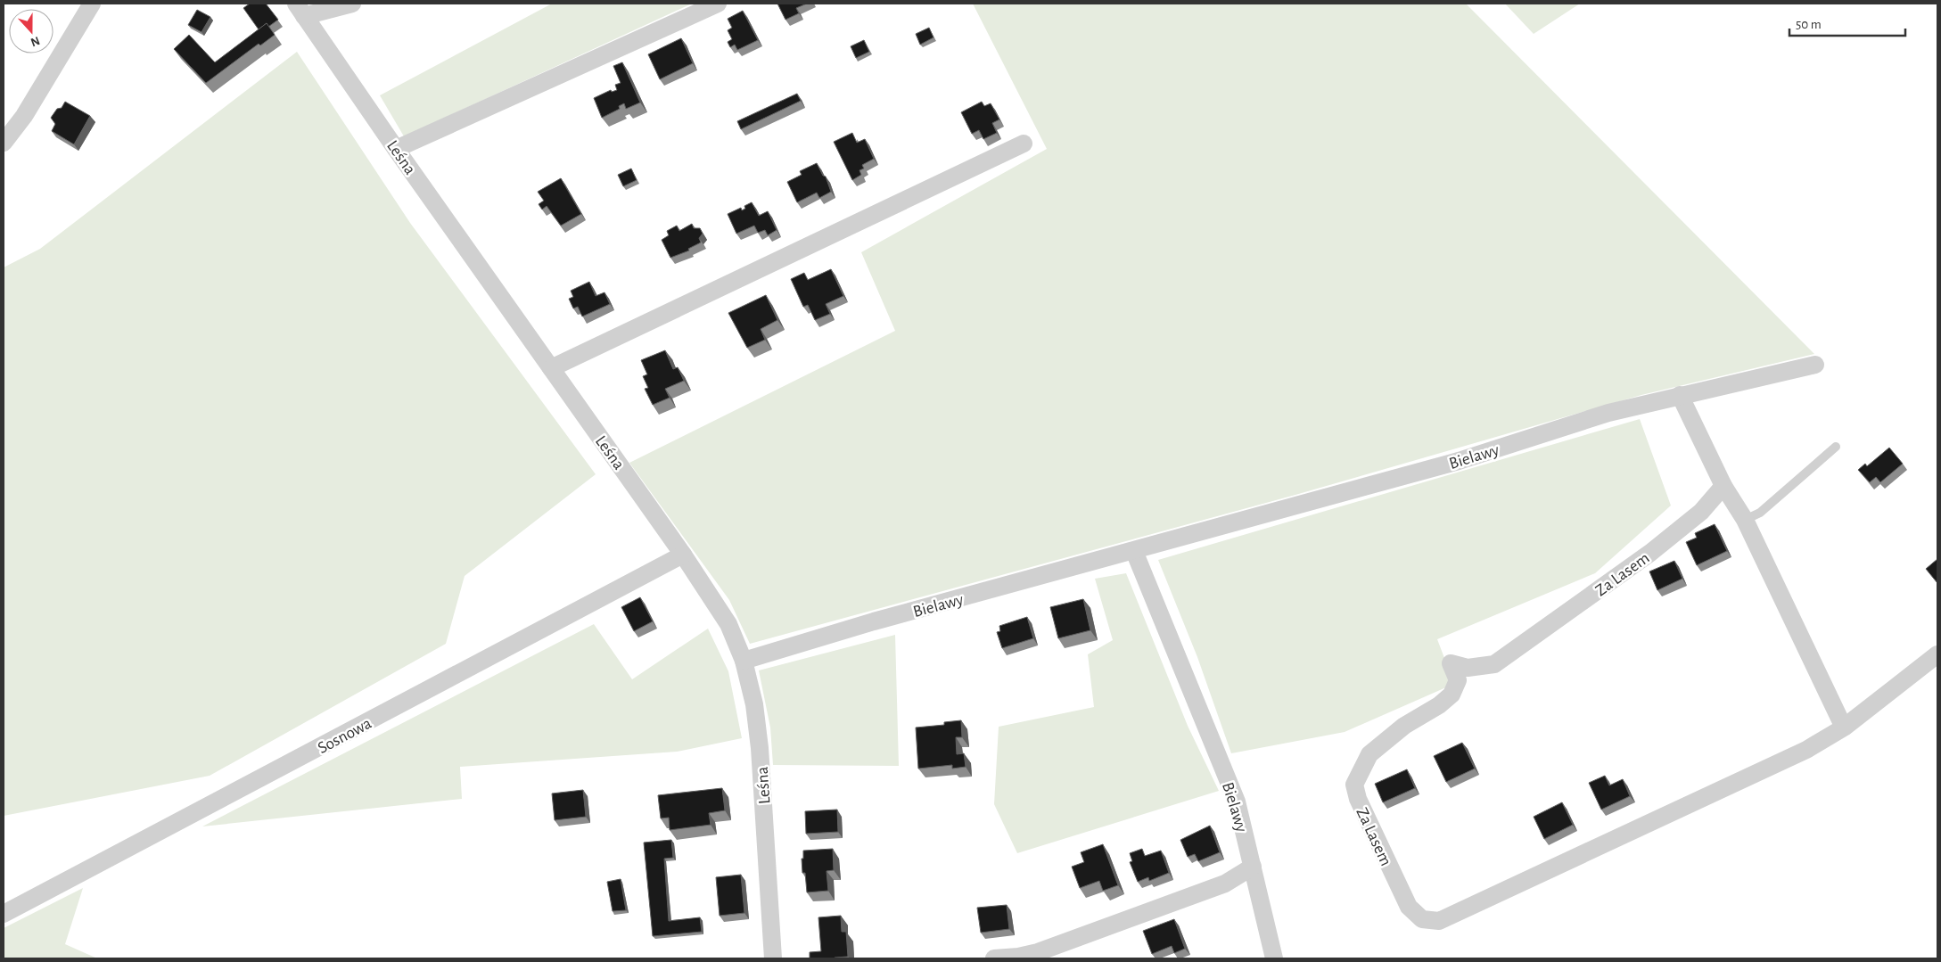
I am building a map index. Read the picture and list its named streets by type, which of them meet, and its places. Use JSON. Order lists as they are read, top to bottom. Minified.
{"streets":{"street":["Leśna","Bielawy","Za Lasem","Sosnowa"]},"crossings":[["Leśna","Bielawy"],["Leśna","Sosnowa"]],"scale_bar":"50 m","north":"bottom"}
